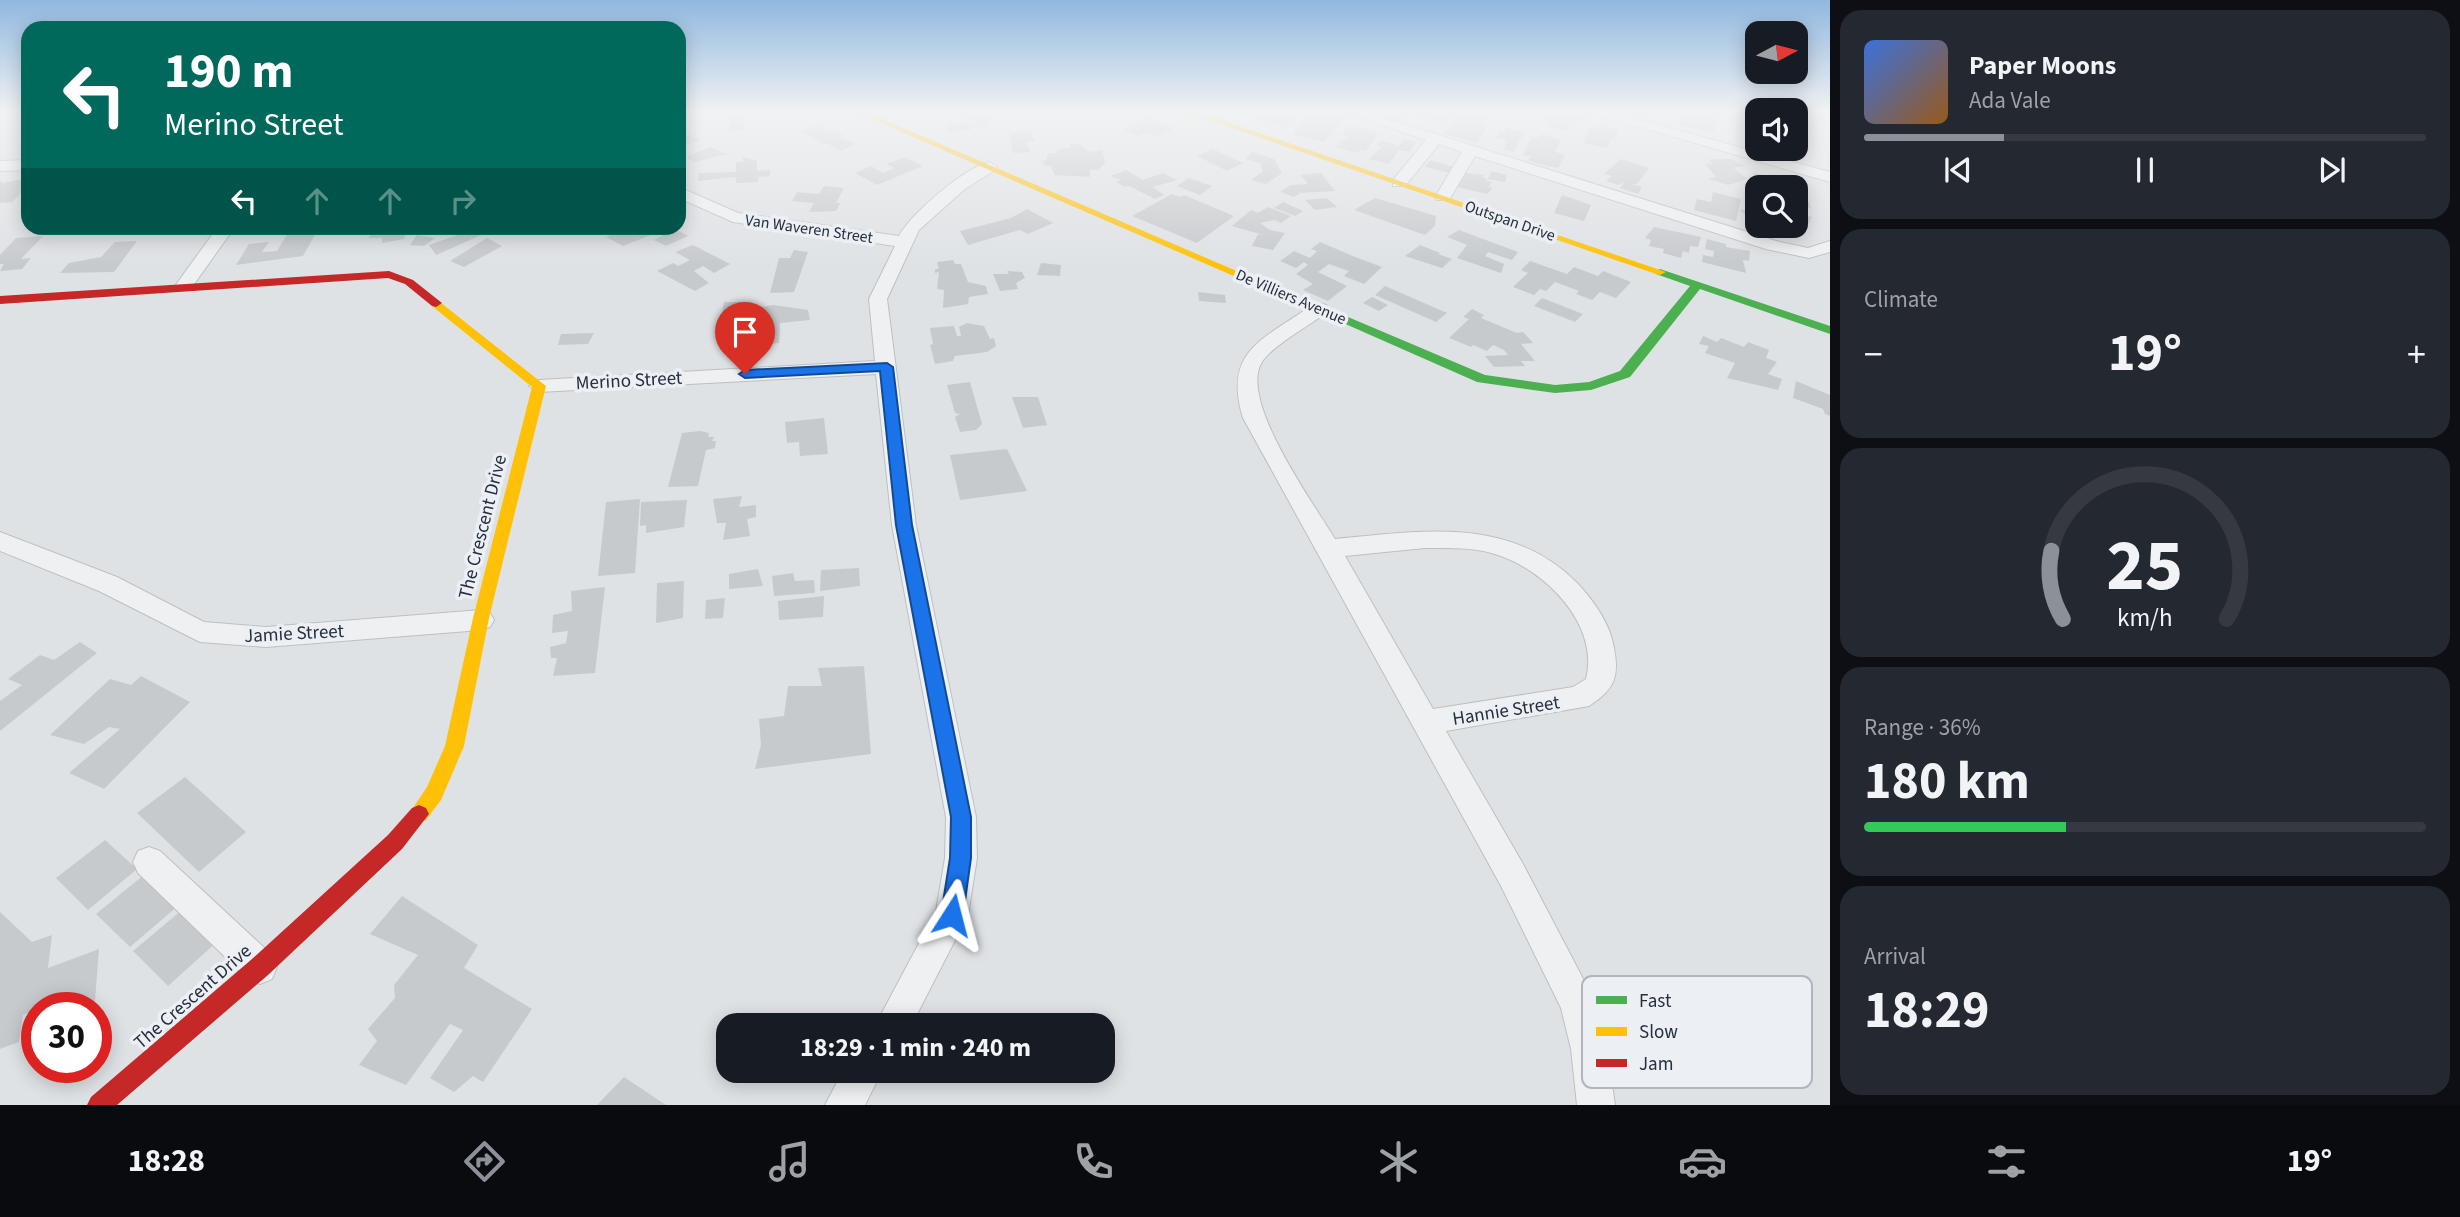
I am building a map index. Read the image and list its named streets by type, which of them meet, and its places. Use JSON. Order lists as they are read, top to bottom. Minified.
{"streets":{"street":["Outspan Drive","Van Waveren Street","De Villiers Avenue","Merino Street","The Crescent Drive","Jamie Street","Hannie Street"]},"crossings":[["Outspan Drive","De Villiers Avenue"],["De Villiers Avenue","Hannie Street"],["Merino Street","The Crescent Drive"],["The Crescent Drive","Jamie Street"]],"legend":["Fast","Slow","Jam"],"north":"right","page":{"turn":["190 m","Merino Street"],"song":["Paper Moons","Ada Vale"],"tile":["Climate",["Range · 36%","180 km"],["Arrival","18:29"]],"heat":["−","19°","+"],"limit":"30","trip":"18:29 · 1 min · 240 m","tabs":["18:28","19°"],"gauge":["25","km/h"]}}
